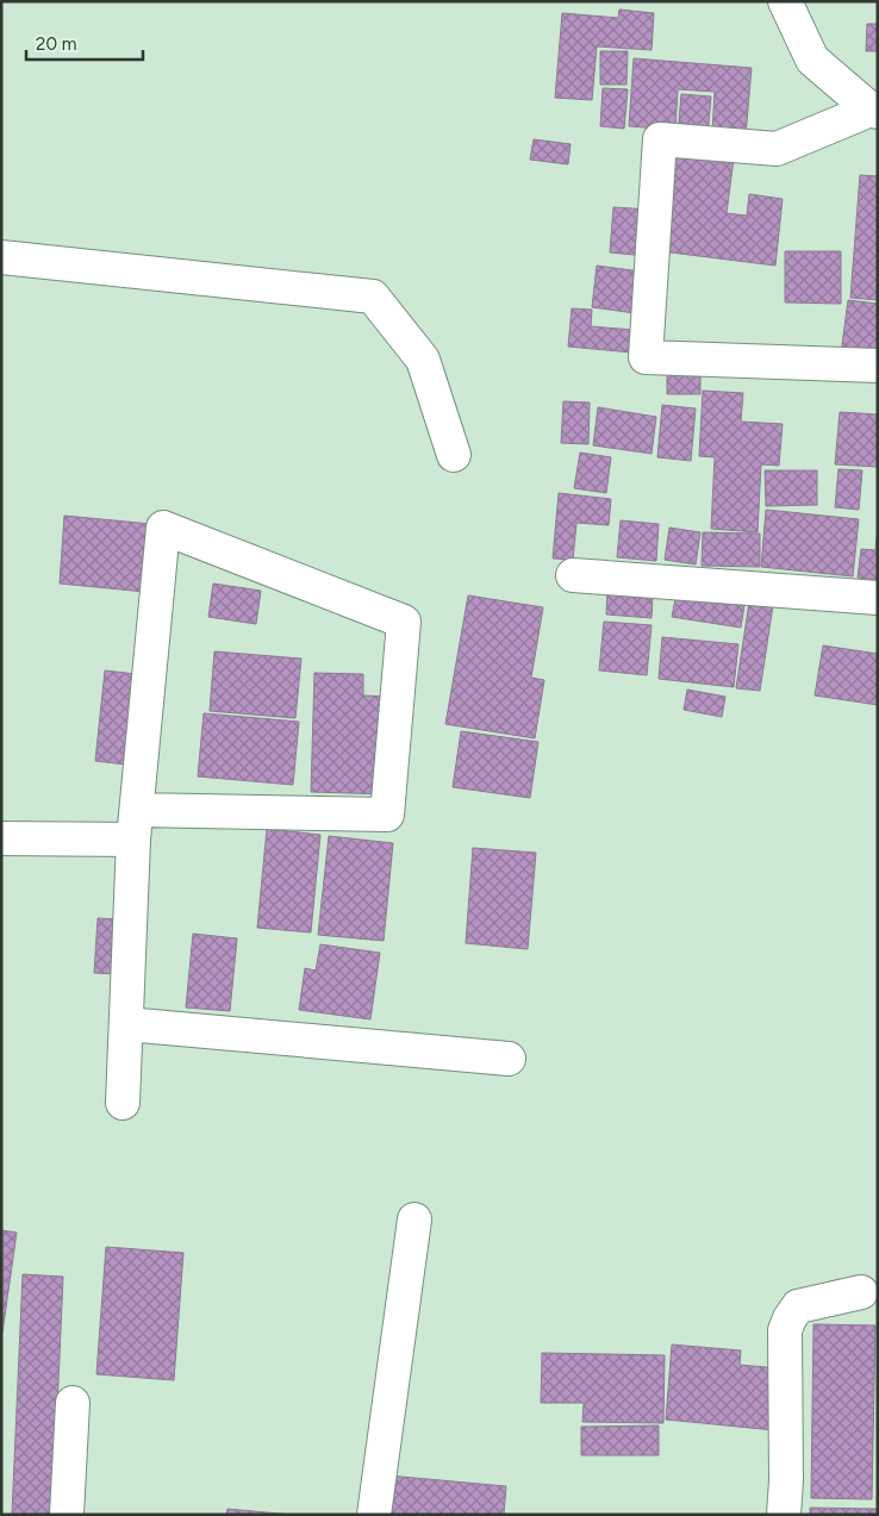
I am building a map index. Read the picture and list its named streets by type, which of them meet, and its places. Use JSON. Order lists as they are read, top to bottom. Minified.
{"scale_bar":"20 m"}
